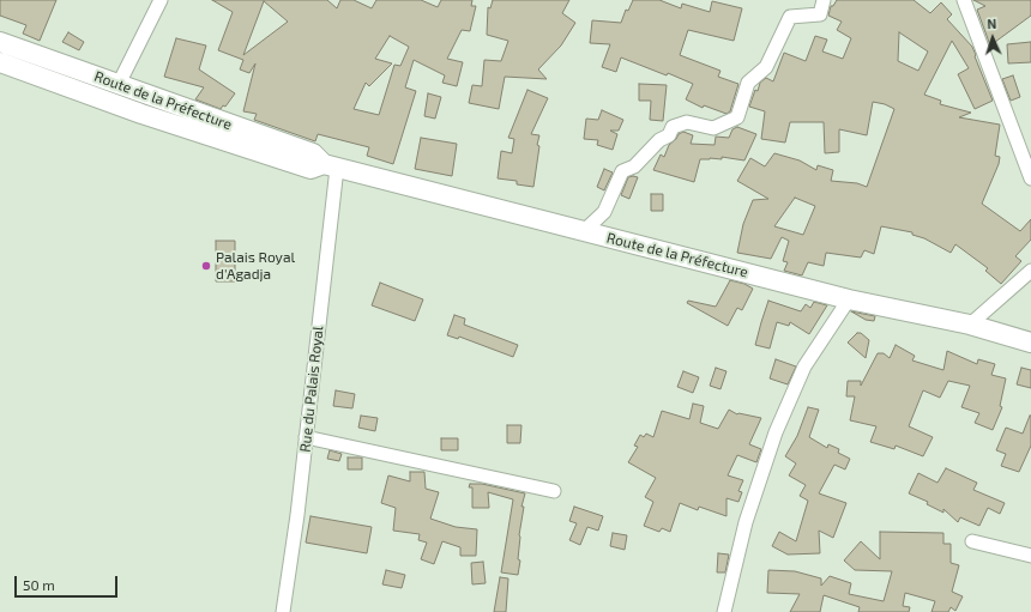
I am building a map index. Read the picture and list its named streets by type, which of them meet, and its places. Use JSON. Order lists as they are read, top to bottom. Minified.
{"streets":{"street":["Route de la Préfecture","Rue du Palais Royal"]},"crossings":[["Route de la Préfecture","Rue du Palais Royal"]],"places":["Palais Royal d'Agadja"],"scale_bar":"50 m","north":"top"}
